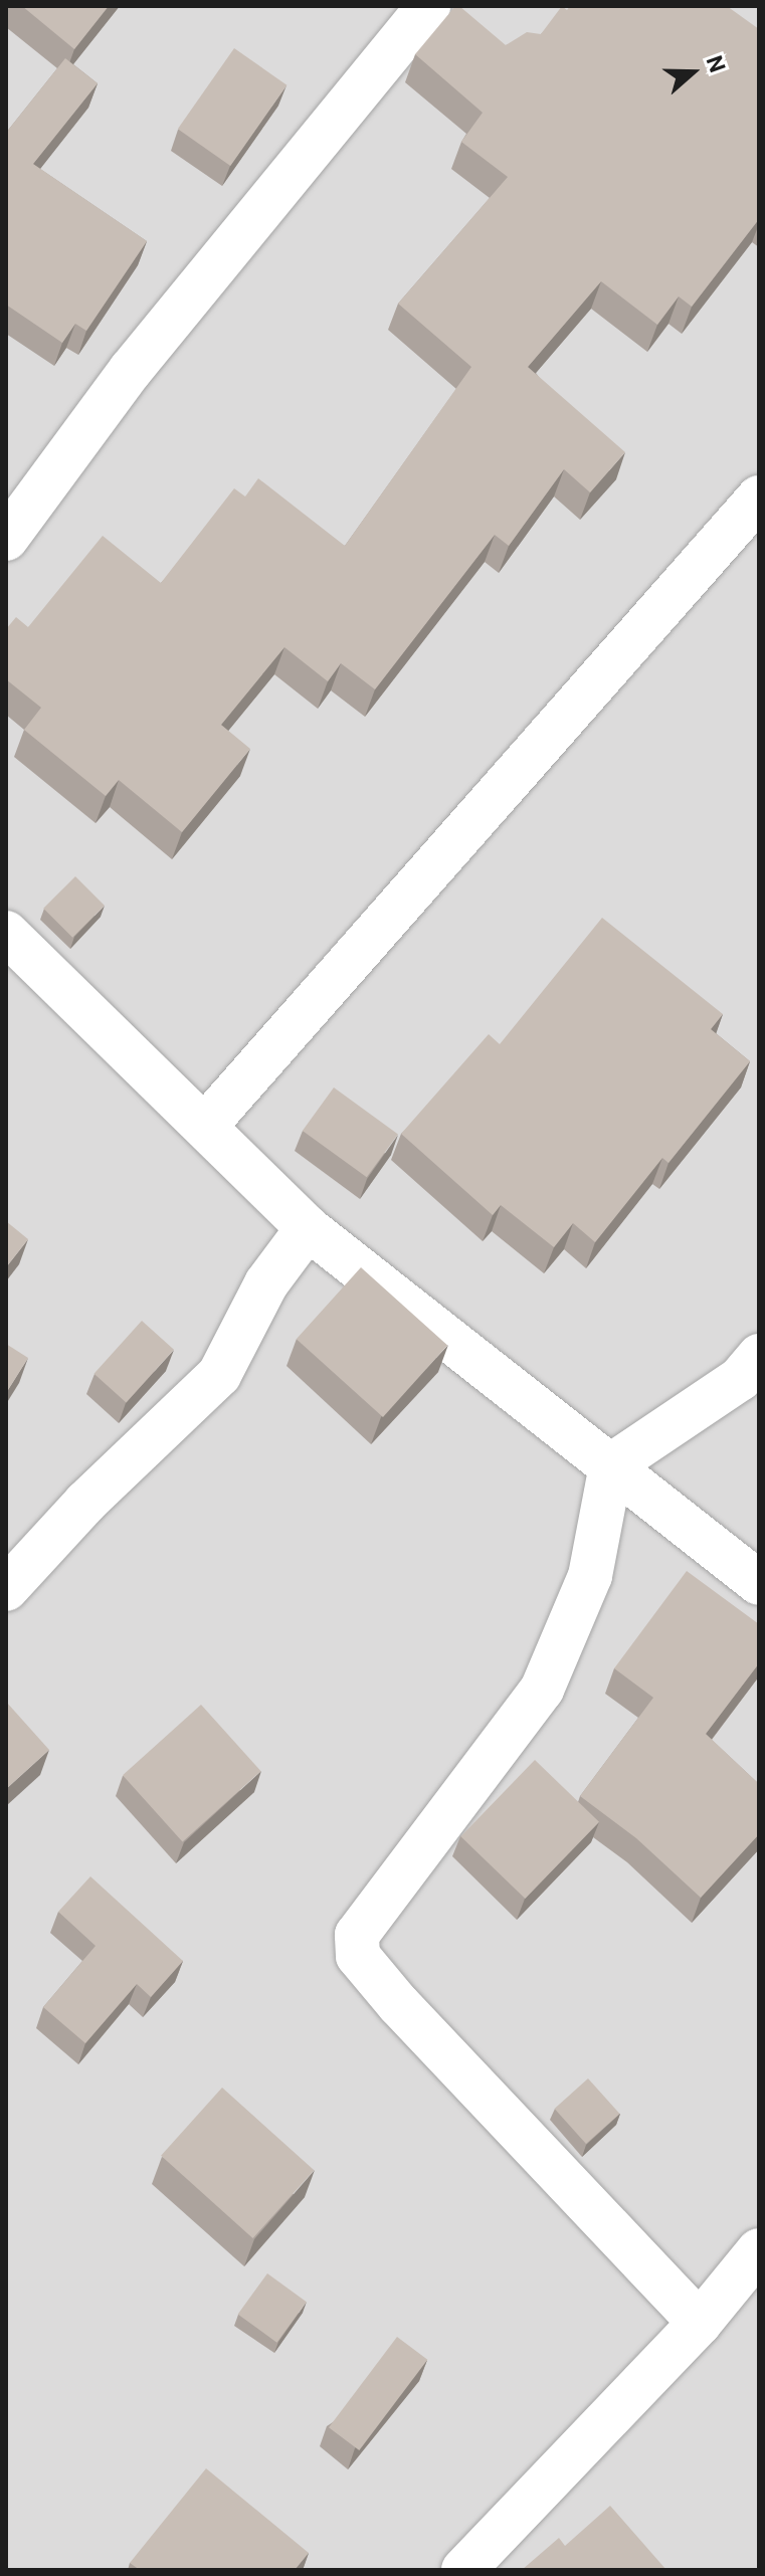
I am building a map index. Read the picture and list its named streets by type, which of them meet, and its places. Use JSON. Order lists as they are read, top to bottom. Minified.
{"north":"right"}
